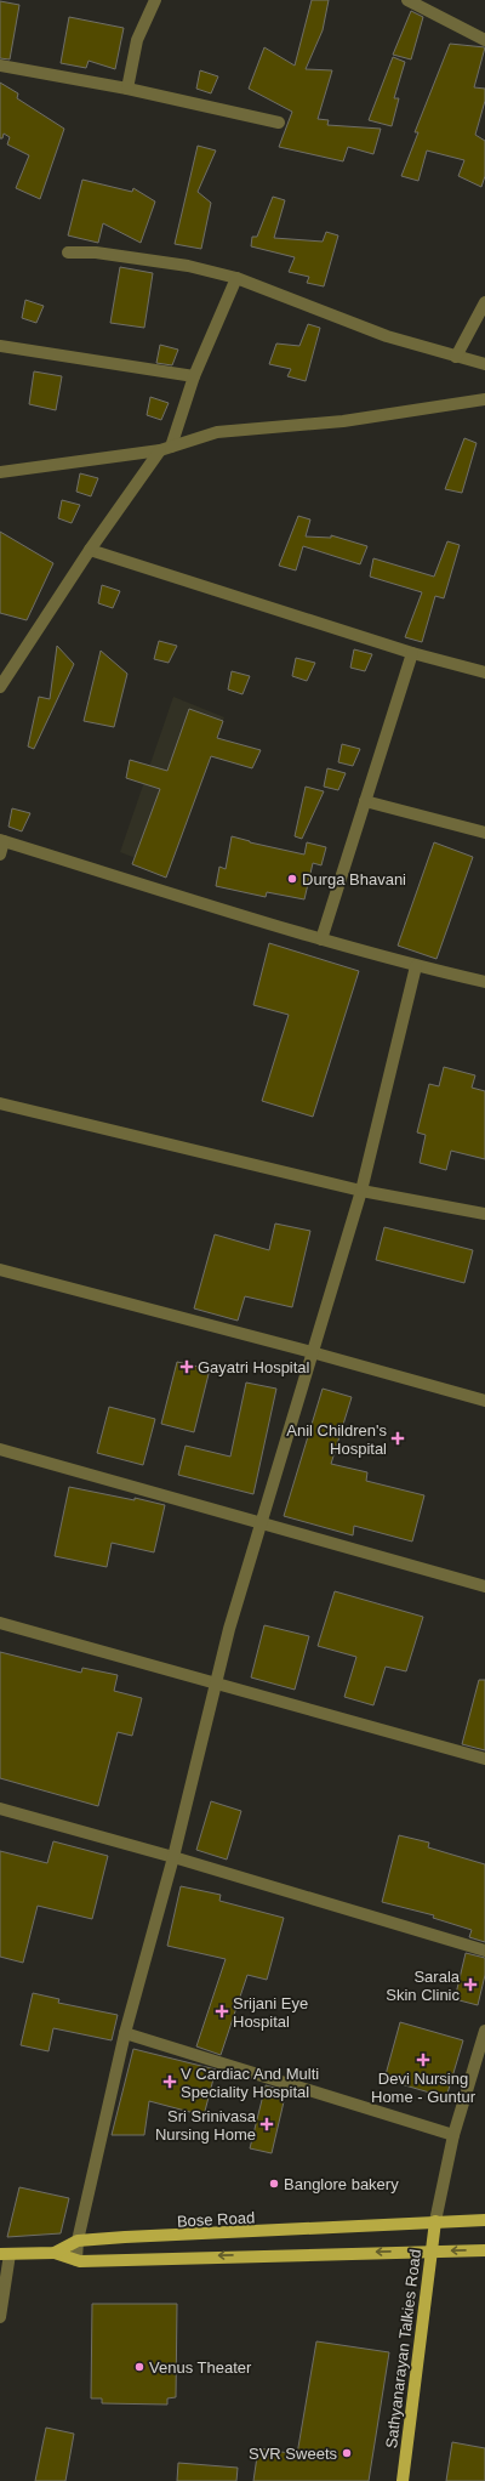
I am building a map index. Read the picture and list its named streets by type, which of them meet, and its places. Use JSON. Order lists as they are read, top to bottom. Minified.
{"streets":{"main road":["Bose Road","Sathyanarayan Talkies Road"]},"crossings":[["Bose Road","Sathyanarayan Talkies Road"]],"places":{"other":["Durga Bhavani","Banglore bakery","Venus Theater","SVR Sweets"],"health":["Gayatri Hospital","Anil Children's Hospital","Sarala Skin Clinic","Srijani Eye Hospital","Devi Nursing Home - Guntur","V Cardiac And Multi Speciality Hospital","Sri Srinivasa Nursing Home"]}}
